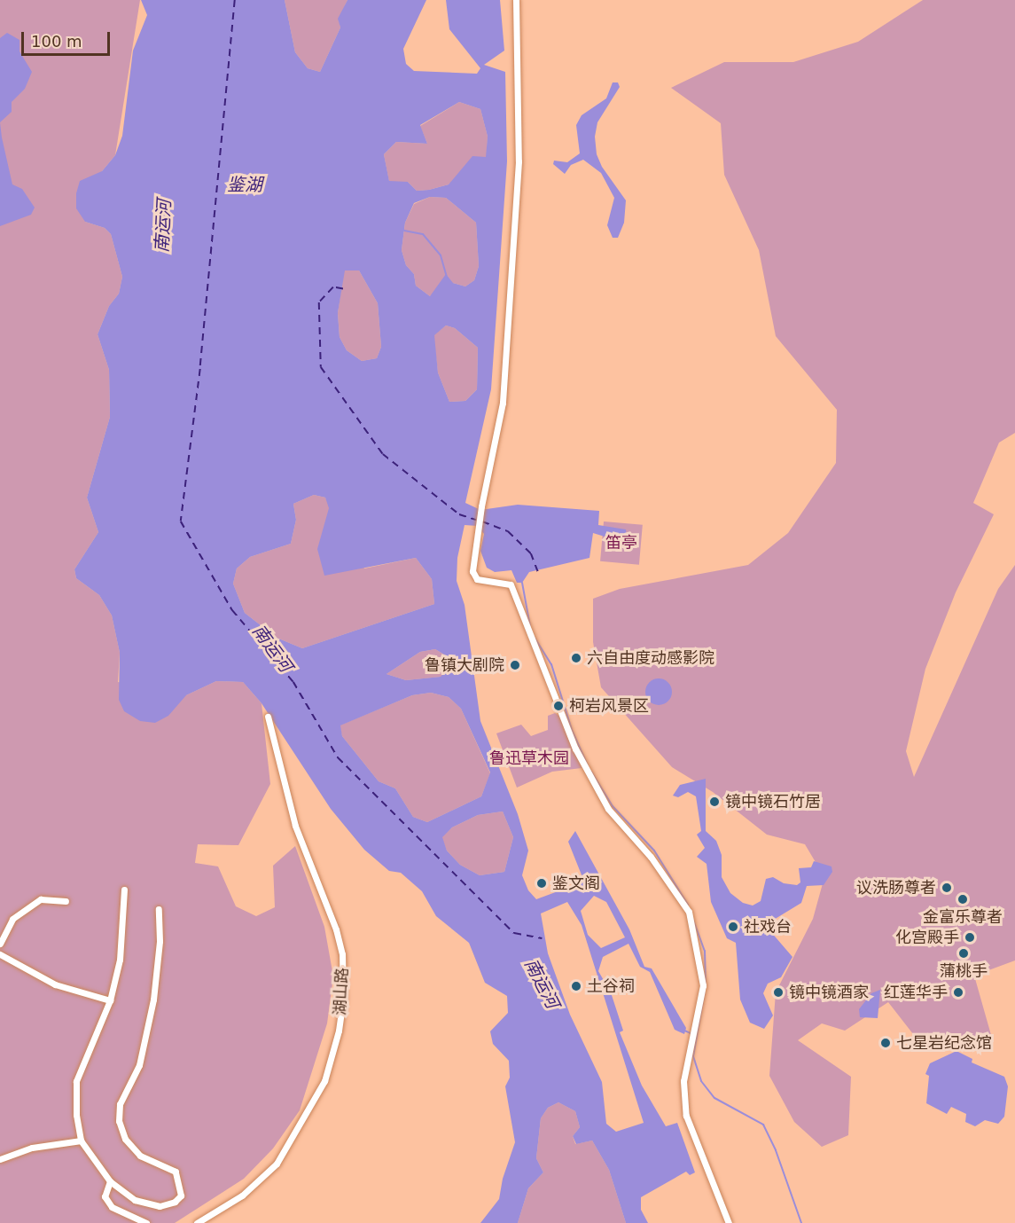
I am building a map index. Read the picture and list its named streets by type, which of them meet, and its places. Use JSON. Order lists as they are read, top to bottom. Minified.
{"streets":{"street":["湖山路"]},"water":["鉴湖","南运河"],"parks":["笛亭","鲁迅草木园"],"places":["六自由度动感影院","鲁镇大剧院","柯岩风景区","镜中镜石竹居","鉴文阁","议洗肠尊者","金富乐尊者","社戏台","化宫殿手","蒲桃手","土谷祠","镜中镜酒家","红莲华手","七星岩纪念馆"],"scale_bar":"100 m"}
